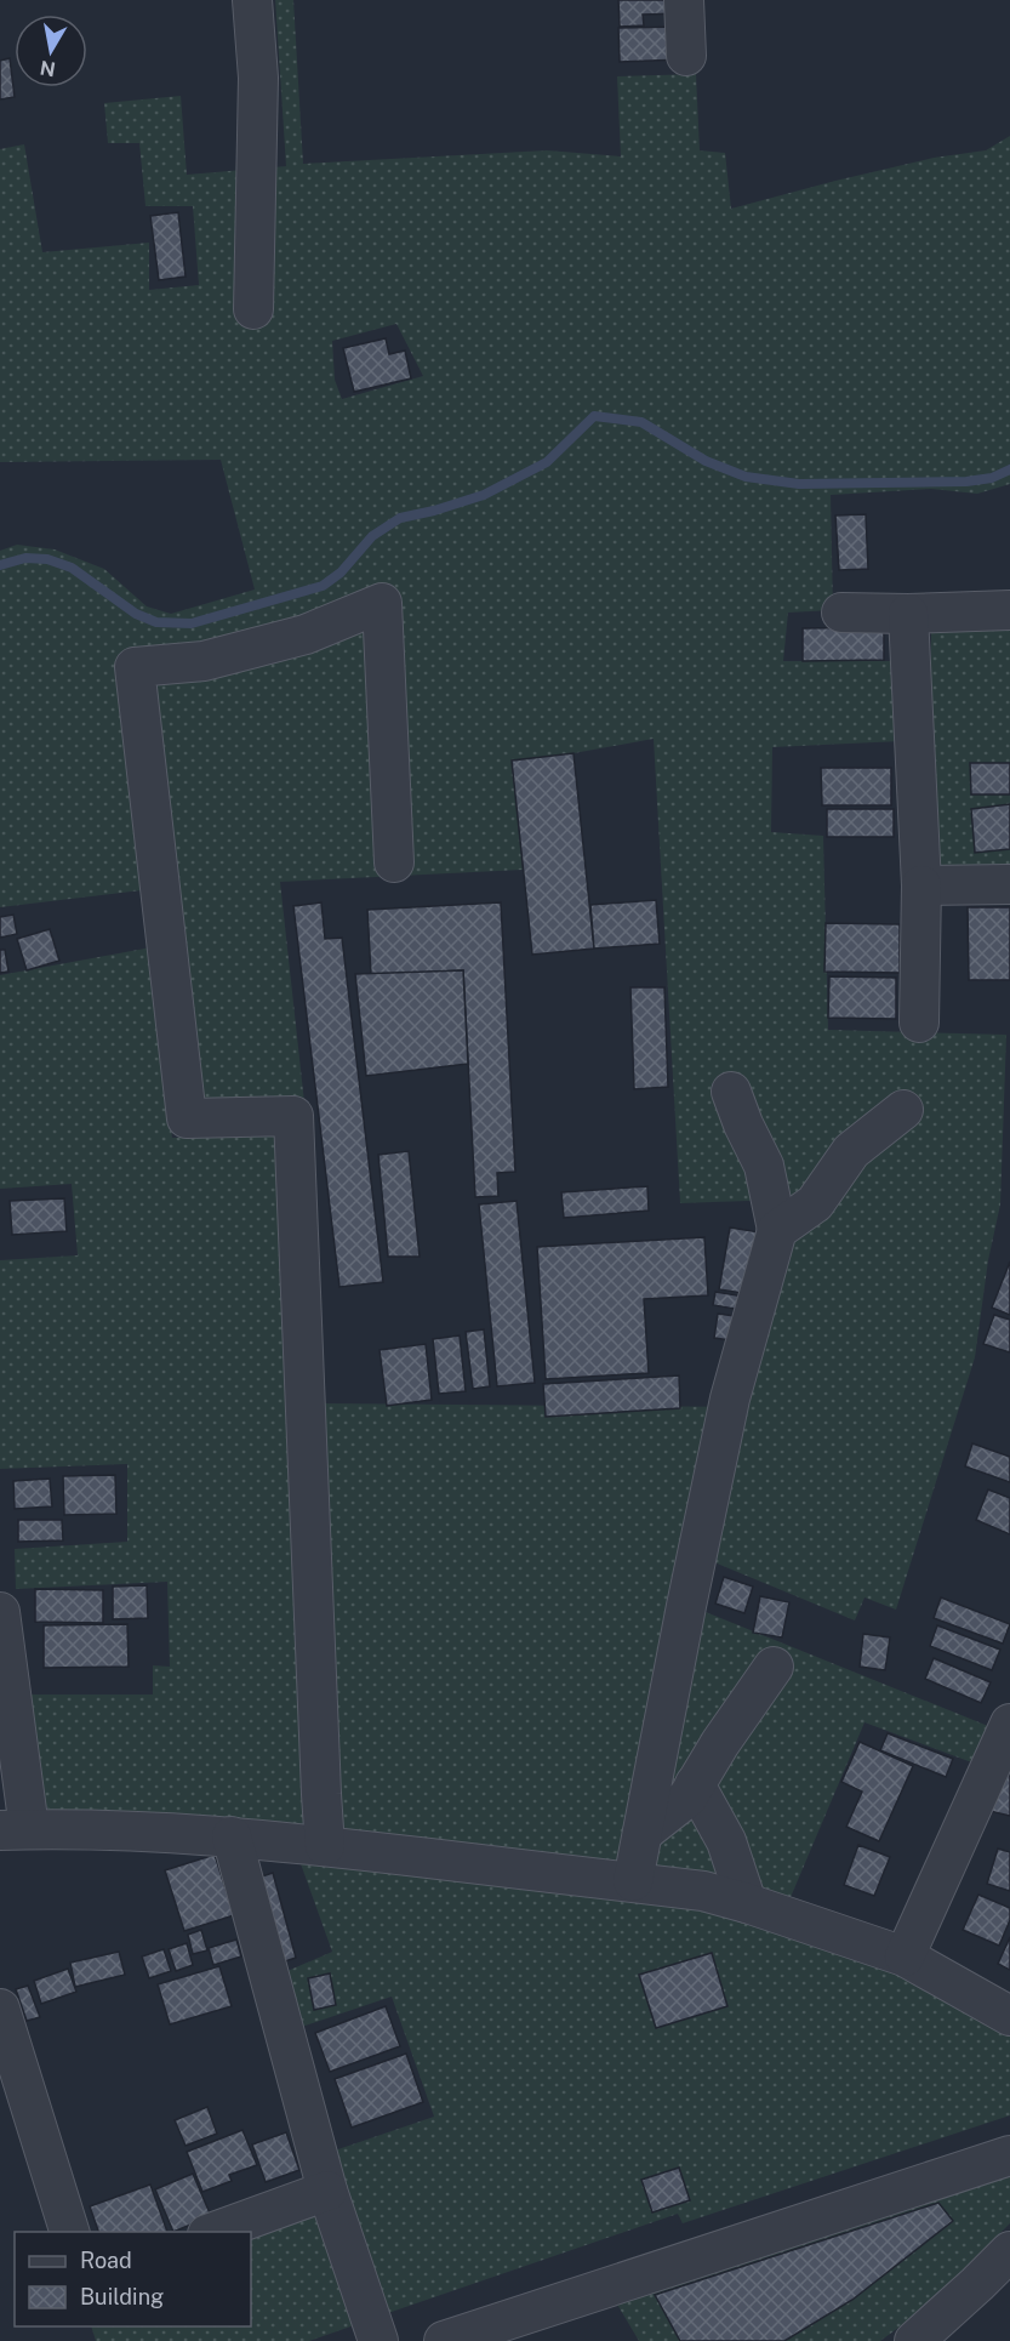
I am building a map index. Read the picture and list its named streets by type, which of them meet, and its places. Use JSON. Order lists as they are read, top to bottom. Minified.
{"legend":["Road","Building"],"north":"bottom"}
